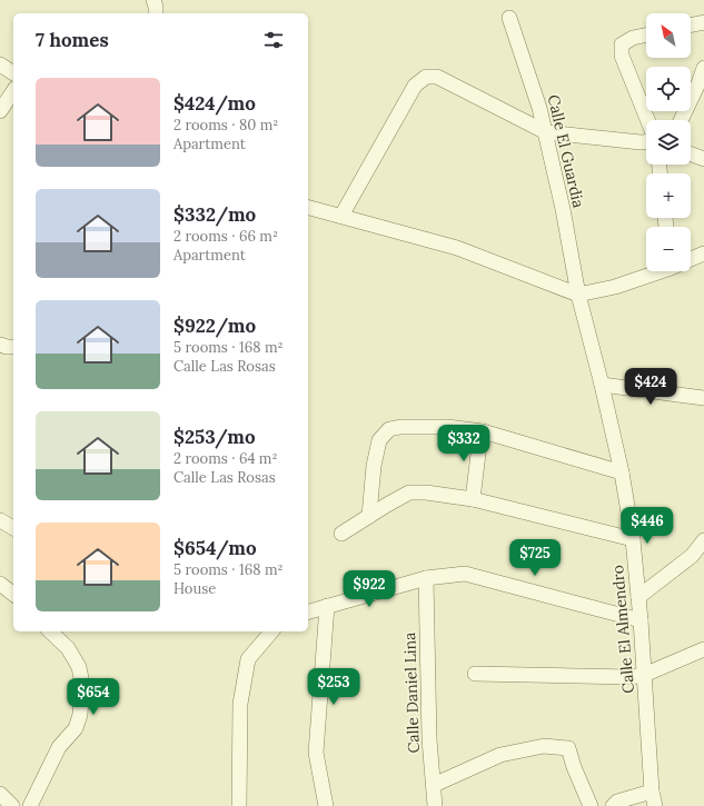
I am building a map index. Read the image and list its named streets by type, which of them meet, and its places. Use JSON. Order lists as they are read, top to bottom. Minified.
{"streets":{"street":["Calle El Guardia","Calle El Almendro","Calle Daniel Lina"]},"crossings":[["Calle El Guardia","Calle El Almendro"]],"north":"top left","page":{"map_buttons":["+","−"],"heading":"7 homes","list":[{"name":"$424/mo","note":"2 rooms · 80 m² · Apartment"},{"name":"$332/mo","note":"2 rooms · 66 m² · Apartment"},{"name":"$922/mo","note":"5 rooms · 168 m² · Calle Las Rosas"},{"name":"$253/mo","note":"2 rooms · 64 m² · Calle Las Rosas"},{"name":"$654/mo","note":"5 rooms · 168 m² · House"}],"price":["$424","$332","$446","$725","$922","$253","$654"]}}
